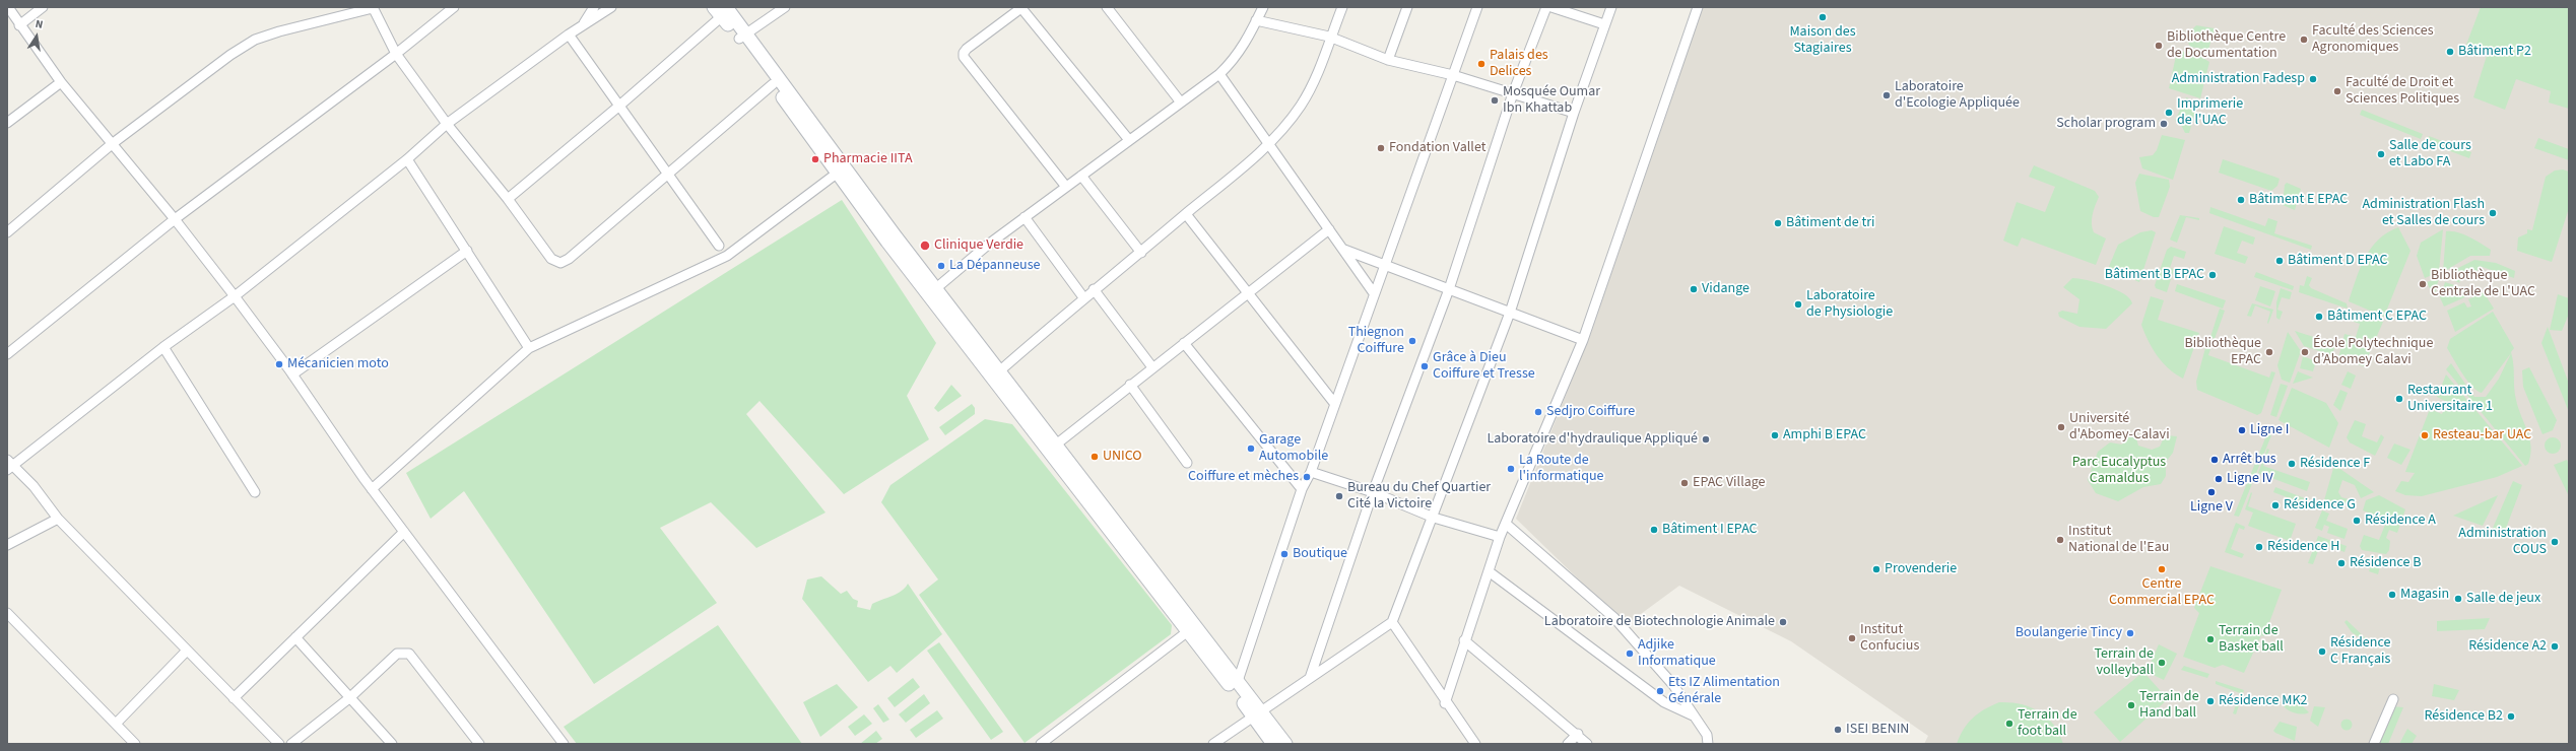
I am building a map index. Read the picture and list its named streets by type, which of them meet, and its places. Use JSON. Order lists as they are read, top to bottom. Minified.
{"parks":["Parc Eucalyptus Camaldus"],"places":["Maison des Stagiaires","Faculté des Sciences Agronomiques","Bibliothèque Centre de Documentation","Bâtiment P2","Palais des Delices","Administration Fadesp","Faculté de Droit et Sciences Politiques","Laboratoire d'Ecologie Appliquée","Mosquée Oumar Ibn Khattab","Imprimerie de l'UAC","Scholar program","Fondation Vallet","Salle de cours et Labo FA","Pharmacie IITA","Bâtiment E EPAC","Administration Flash et Salles de cours","Bâtiment de tri","Clinique Verdie","Bâtiment D EPAC","La Dépanneuse","Bâtiment B EPAC","Bibliothèque Centrale de L'UAC","Vidange","Laboratoire de Physiologie","Bâtiment C EPAC","Thiegnon Coiffure","Bibliothèque EPAC","École Polytechnique d’Abomey Calavi","Mécanicien moto","Grâce à Dieu Coiffure et Tresse","Restaurant Universitaire 1","Sedjro Coiffure","Université d'Abomey-Calavi","Ligne I","Amphi B EPAC","Resteau-bar UAC","Laboratoire d'hydraulique Appliqué","Garage Automobile","UNICO","Arrêt bus","Résidence F","La Route de l'informatique","Coiffure et mèches","Ligne IV","EPAC Village","Ligne V","Bureau du Chef Quartier Cité la Victoire","Résidence G","Résidence A","Bâtiment I EPAC","Institut National de l'Eau","Administration COUS","Résidence H","Boutique","Résidence B","Provenderie","Centre Commercial EPAC","Magasin","Salle de jeux","Laboratoire de Biotechnologie Animale","Boulangerie Tincy","Institut Confucius","Terrain de Basket ball","Résidence A2","Résidence C Français","Adjike Informatique","Terrain de volleyball","Ets IZ Alimentation Générale","Résidence MK2","Terrain de Hand ball","Résidence B2","Terrain de foot ball","ISEI BENIN"],"north":"top"}
